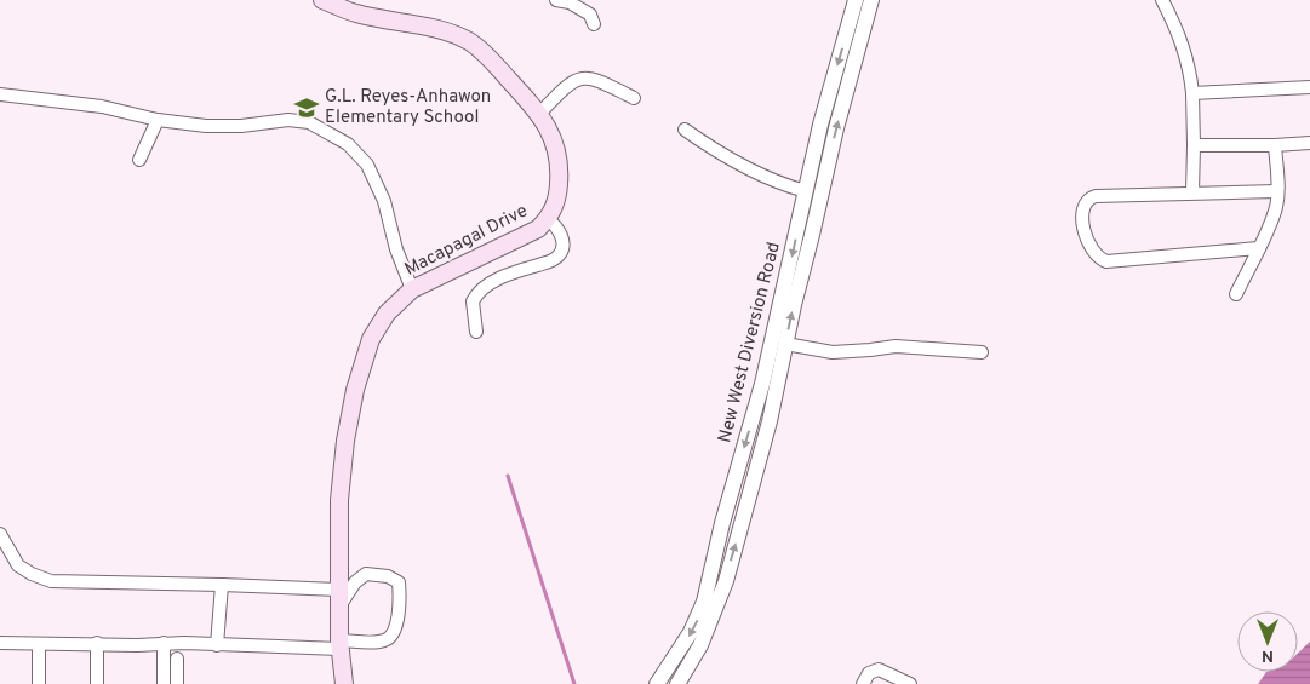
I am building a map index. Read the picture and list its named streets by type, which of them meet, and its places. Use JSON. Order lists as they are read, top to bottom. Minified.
{"streets":{"main road":["Macapagal Drive"],"street":["New West Diversion Road"]},"places":{"school or university":["G.L. Reyes-Anhawon Elementary School"]},"north":"bottom"}
